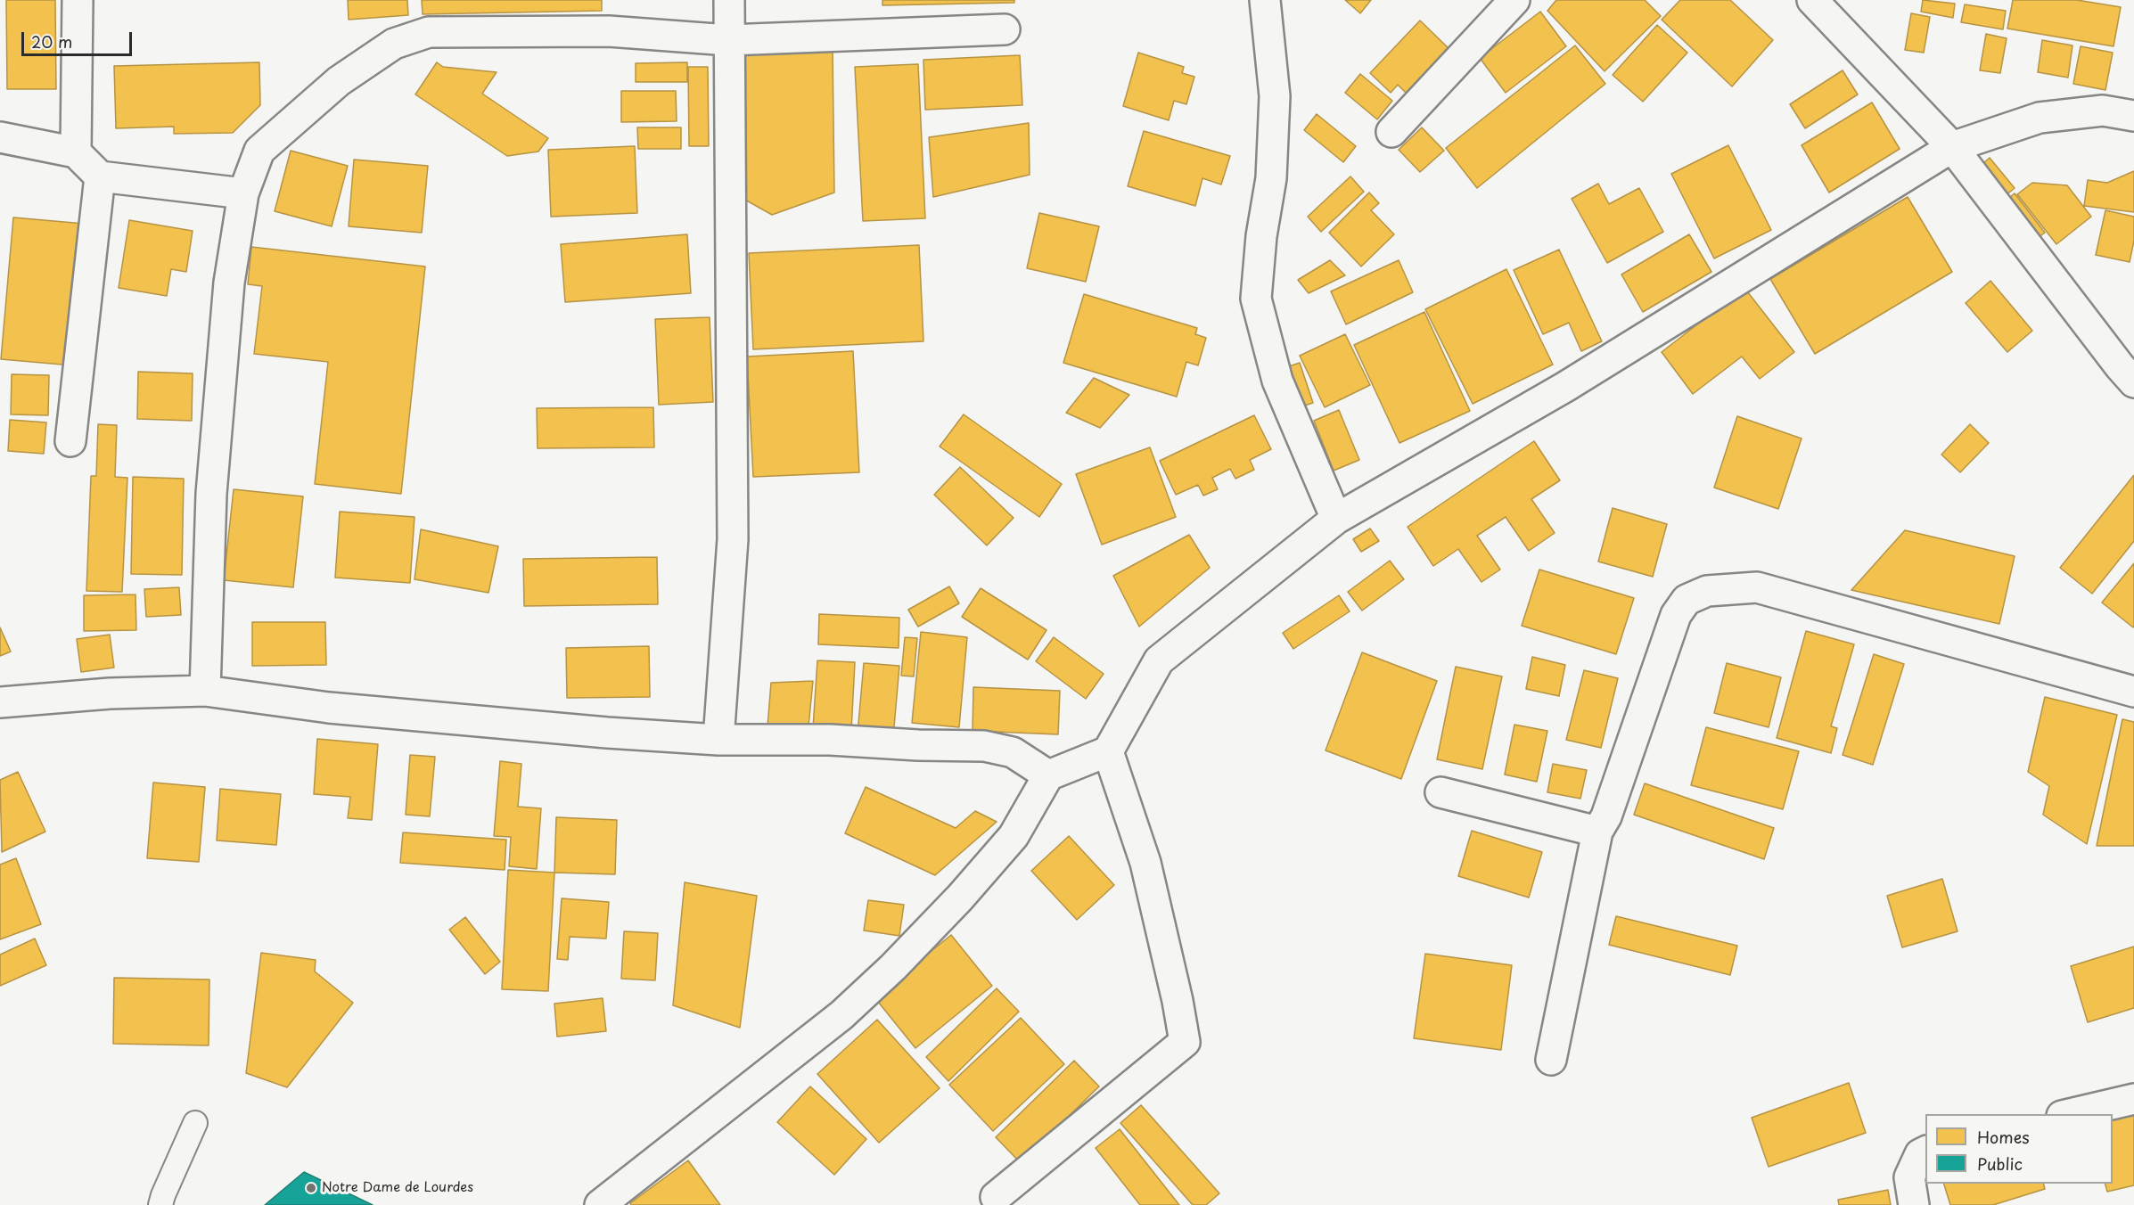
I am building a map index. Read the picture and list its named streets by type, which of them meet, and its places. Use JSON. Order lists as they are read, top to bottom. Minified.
{"places":["Notre Dame de Lourdes"],"legend":["Homes","Public"],"scale_bar":"20 m"}
